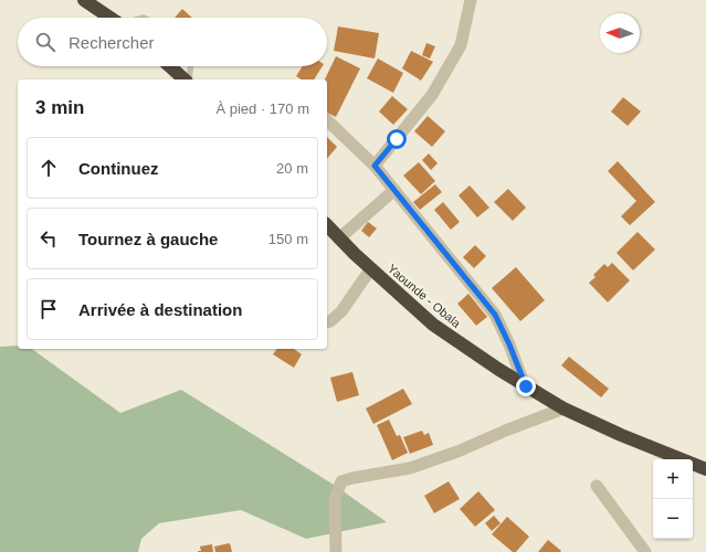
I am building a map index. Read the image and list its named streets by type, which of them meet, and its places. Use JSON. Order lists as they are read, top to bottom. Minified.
{"streets":{"highway":["Yaounde - Obala"]},"north":"left","page":{"search":"Rechercher","heading":["3 min","À pied · 170 m"],"list":[["Continuez","20 m"],["Tournez à gauche","150 m"],"Arrivée à destination"],"map_buttons":["+","−"]}}
